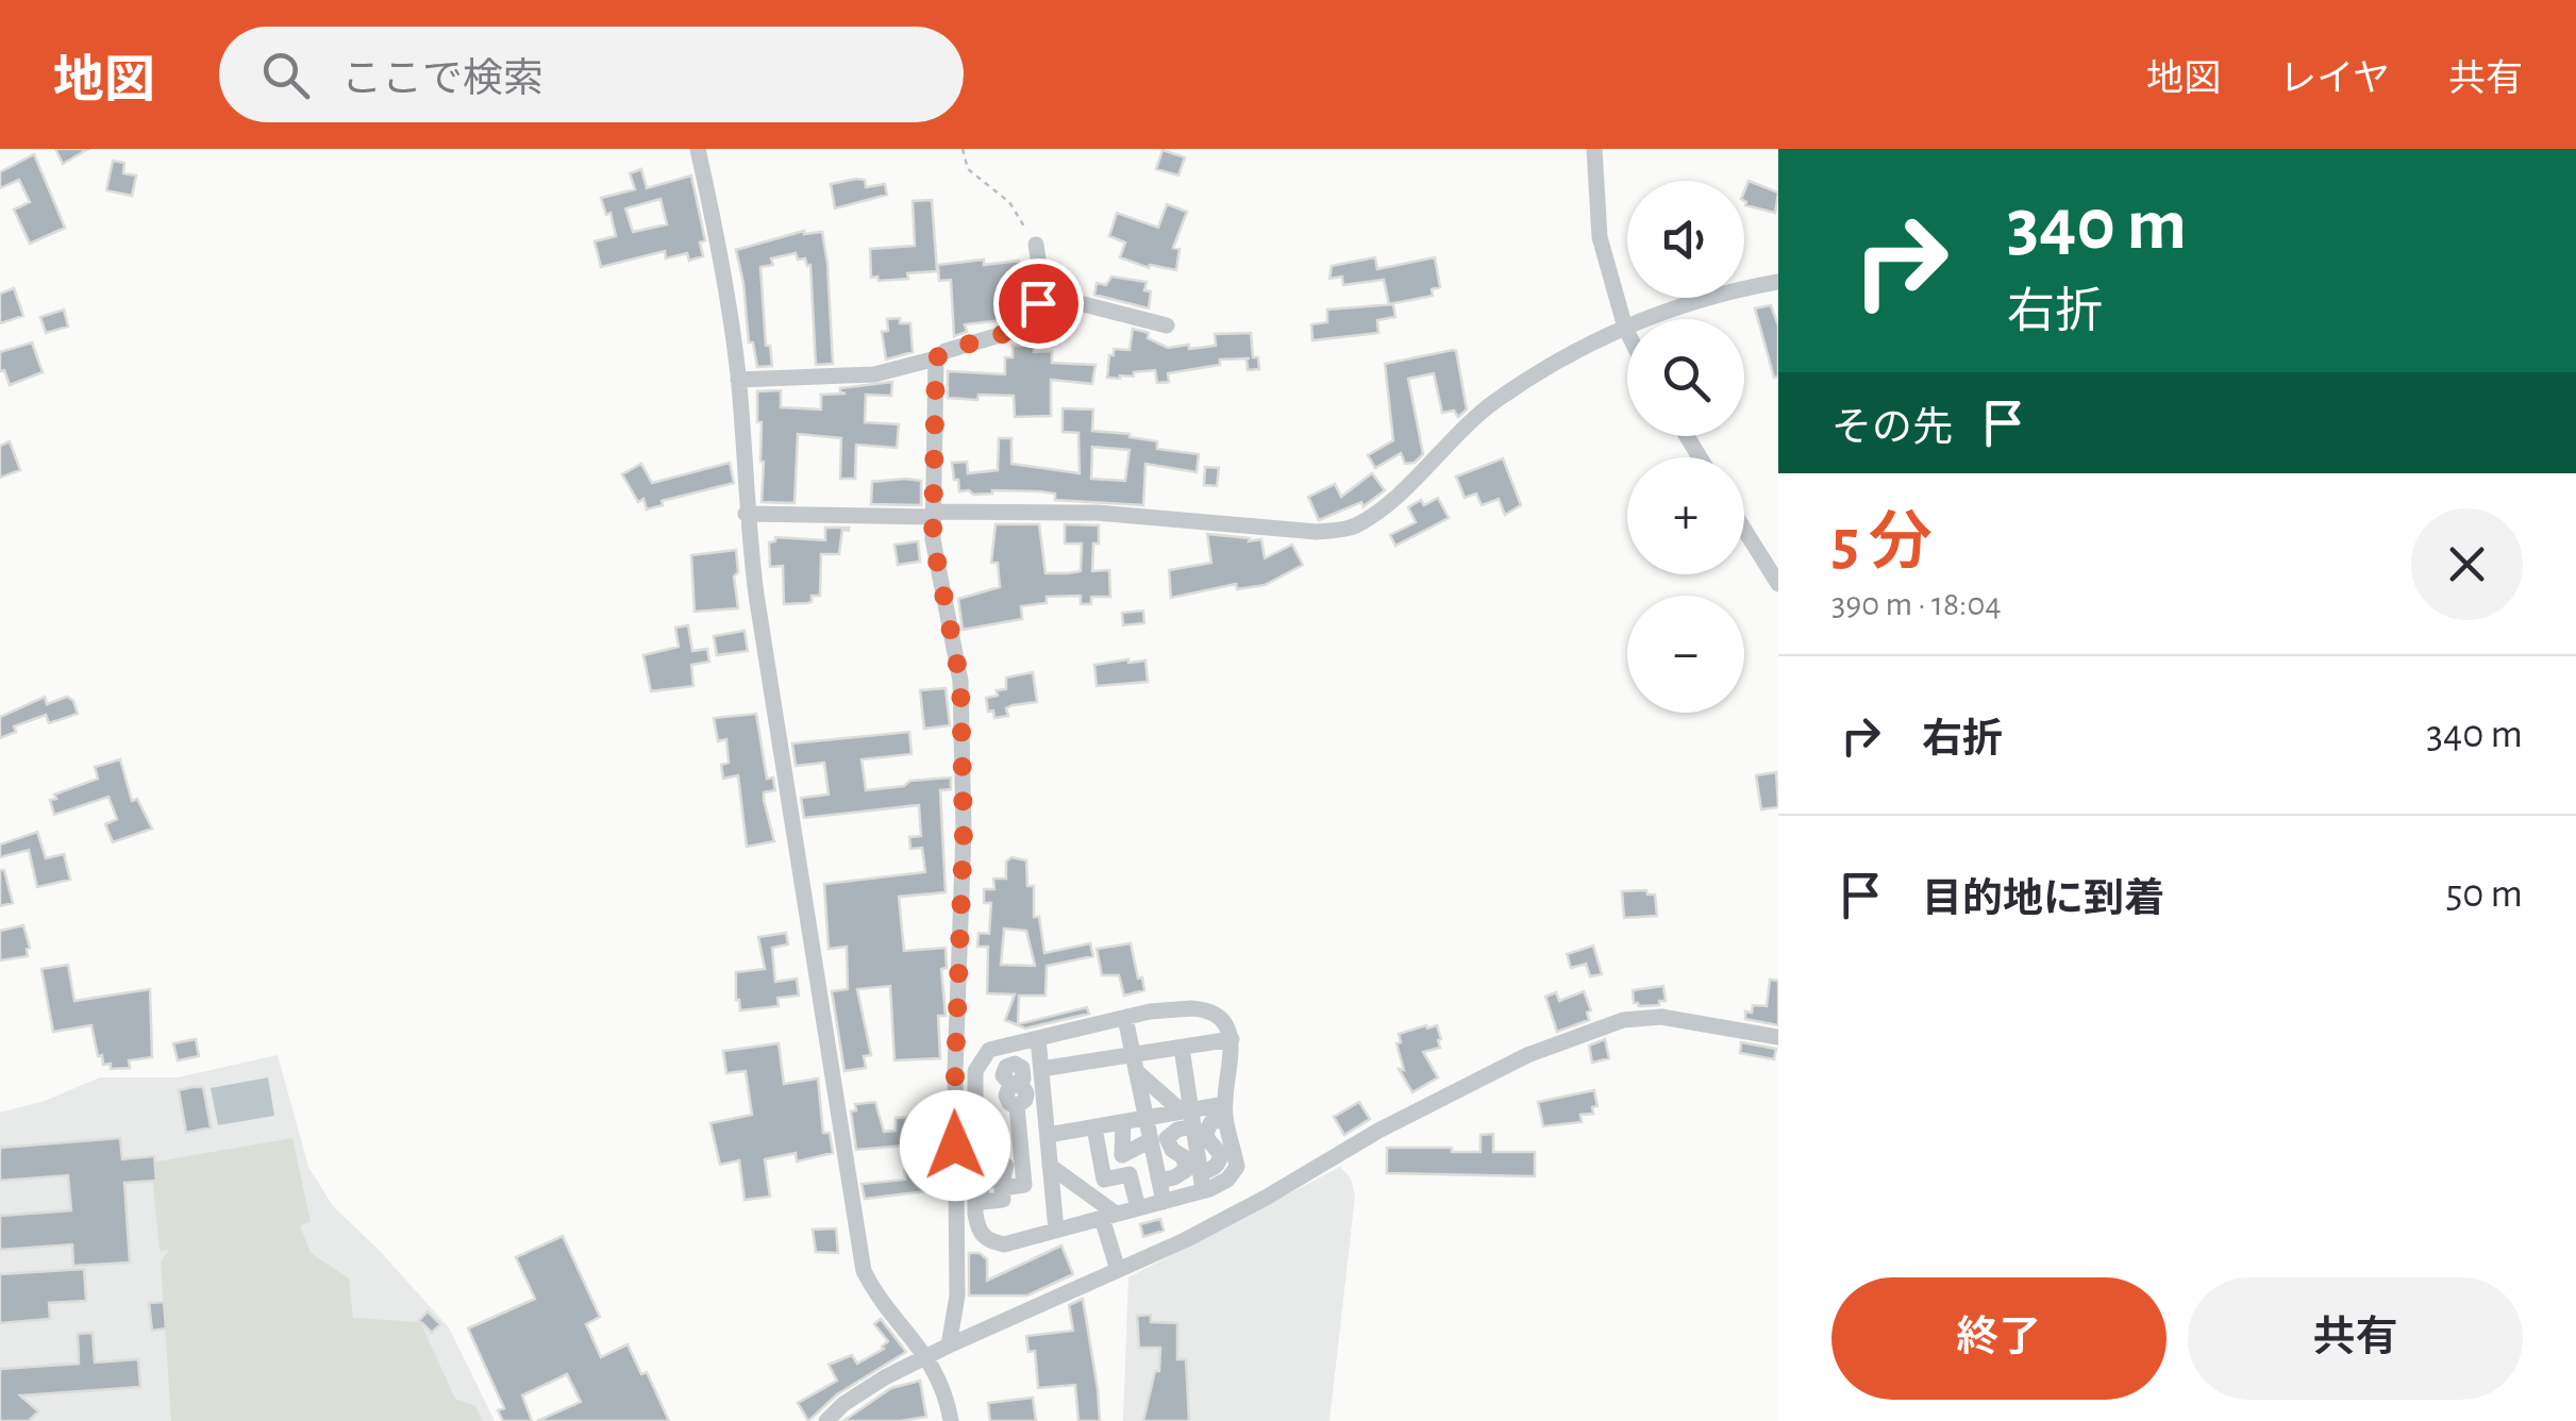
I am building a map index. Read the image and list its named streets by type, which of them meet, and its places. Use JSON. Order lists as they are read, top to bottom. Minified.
{"page":{"header":"地図","search":"ここで検索","nav":["地図","レイヤ","共有"],"turn":["340 m","右折"],"map_buttons":["+","−"],"then":"その先","heading":["5 分","390 m · 18:04"],"list":[{"name":"右折","value":"340 m"},{"name":"目的地に到着","value":"50 m"}],"buttons":["終了","共有"]}}
